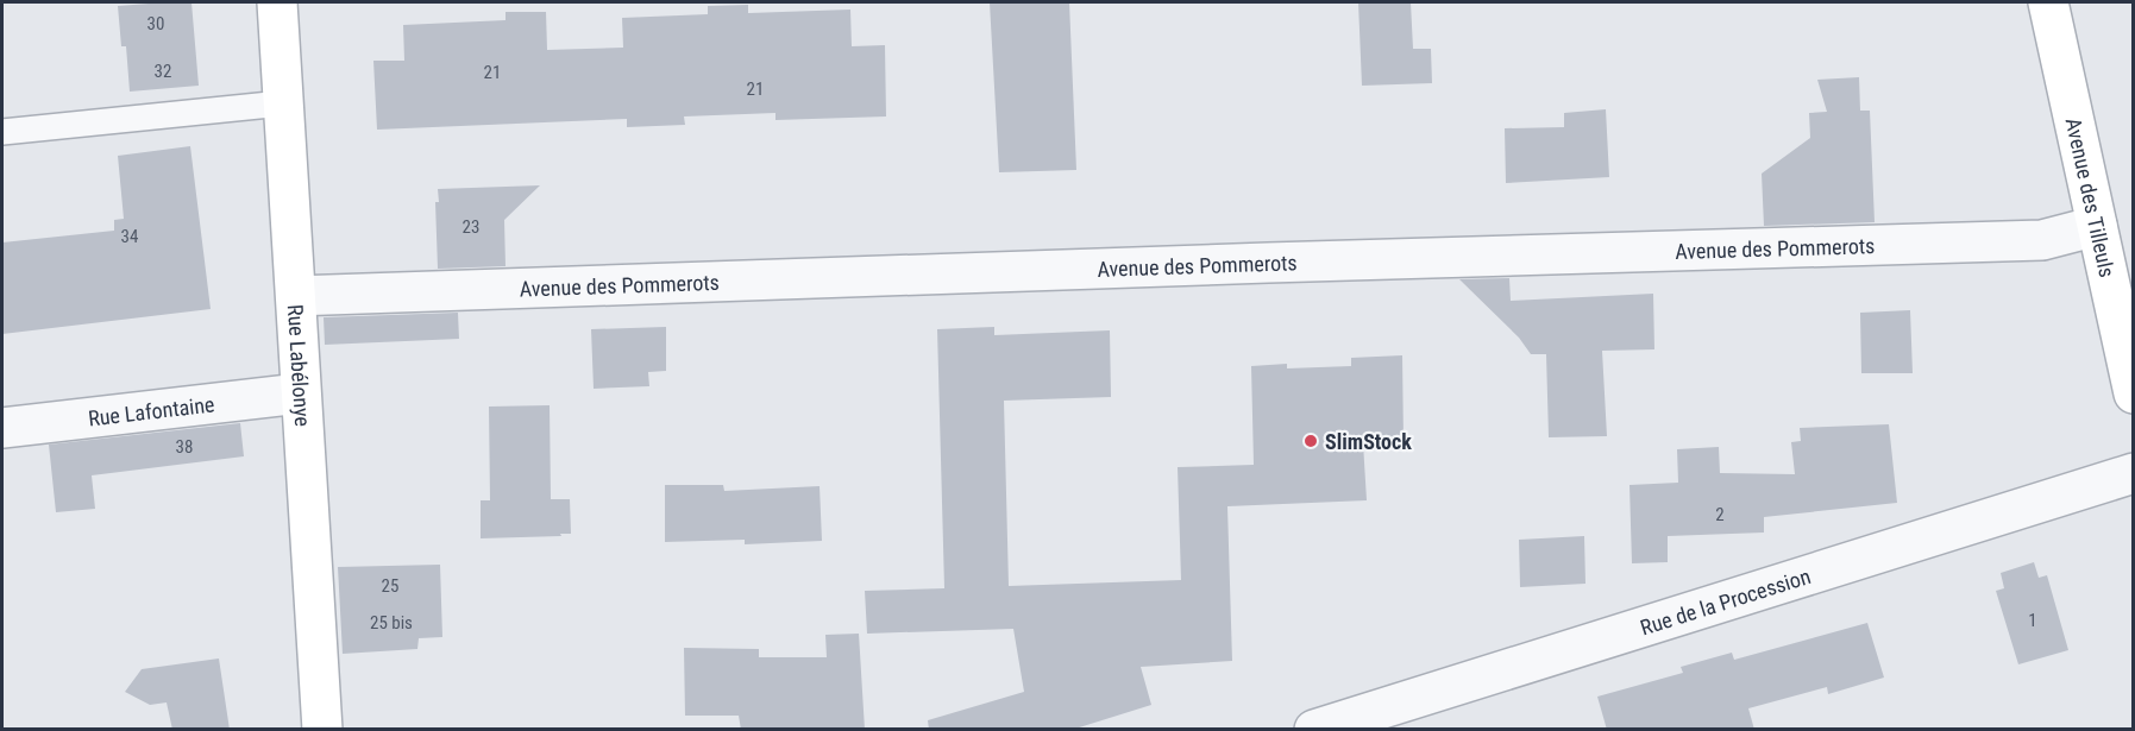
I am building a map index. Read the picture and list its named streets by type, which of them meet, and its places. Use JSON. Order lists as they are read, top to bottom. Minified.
{"streets":{"main road":["Avenue des Tilleuls","Rue Labélonye"],"street":["Avenue des Pommerots","Rue Lafontaine","Rue de la Procession"]},"crossings":[["Avenue des Tilleuls","Avenue des Pommerots"],["Avenue des Pommerots","Rue Labélonye"],["Rue Labélonye","Rue Lafontaine"]],"places":["SlimStock"],"house_numbers":["30","32","21","21","23","34","38","2","25","1","25 bis"]}
